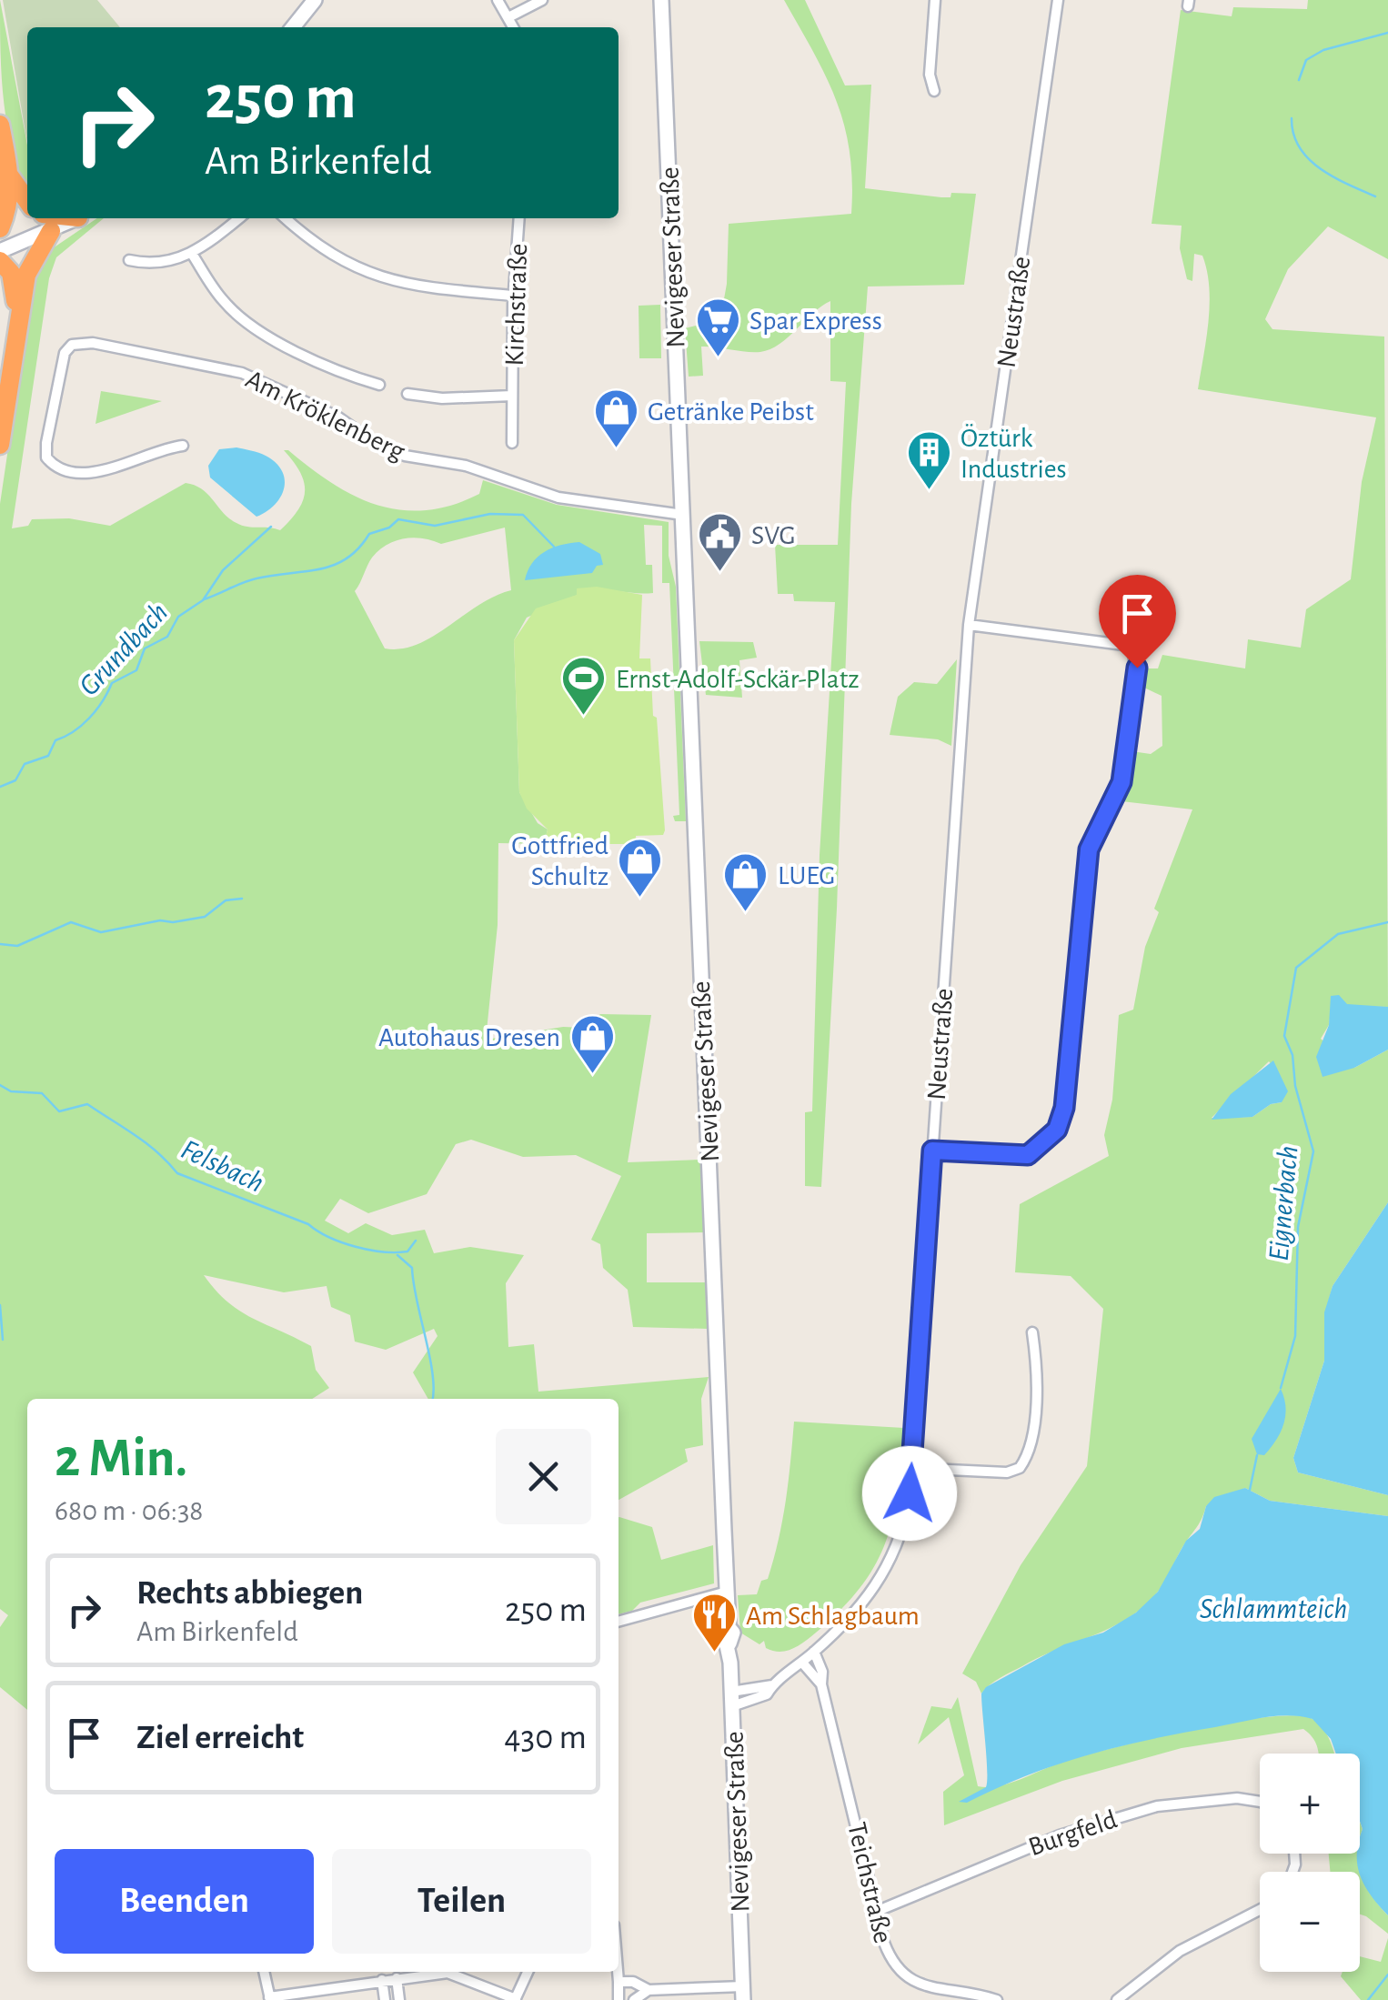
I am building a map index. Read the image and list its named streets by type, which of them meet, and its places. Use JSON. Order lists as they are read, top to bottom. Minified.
{"streets":{"main road":["Nevigeser Straße"],"street":["Kirchstraße","Neustraße","Am Kröklenberg","Burgfeld","Teichstraße"]},"crossings":[["Nevigeser Straße","Neustraße"],["Nevigeser Straße","Am Kröklenberg"],["Neustraße","Teichstraße"],["Burgfeld","Teichstraße"]],"water":["Grundbach","Felsbach","Eignerbach","Schlammteich"],"places":{"supermarket":["Spar Express"],"shop":["Getränke Peibst","Gottfried Schultz","LUEG","Autohaus Dresen"],"building":["Öztürk Industries"],"public building":["SVG"],"sports":["Ernst-Adolf-Sckär-Platz"],"restaurant":["Am Schlagbaum"]},"page":{"turn":["250 m","Am Birkenfeld"],"heading":["2 Min.","680 m · 06:38"],"list":[{"name":"Rechts abbiegen","note":"Am Birkenfeld","value":"250 m"},{"name":"Ziel erreicht","value":"430 m"}],"map_buttons":["+","−"],"buttons":["Beenden","Teilen"]}}
